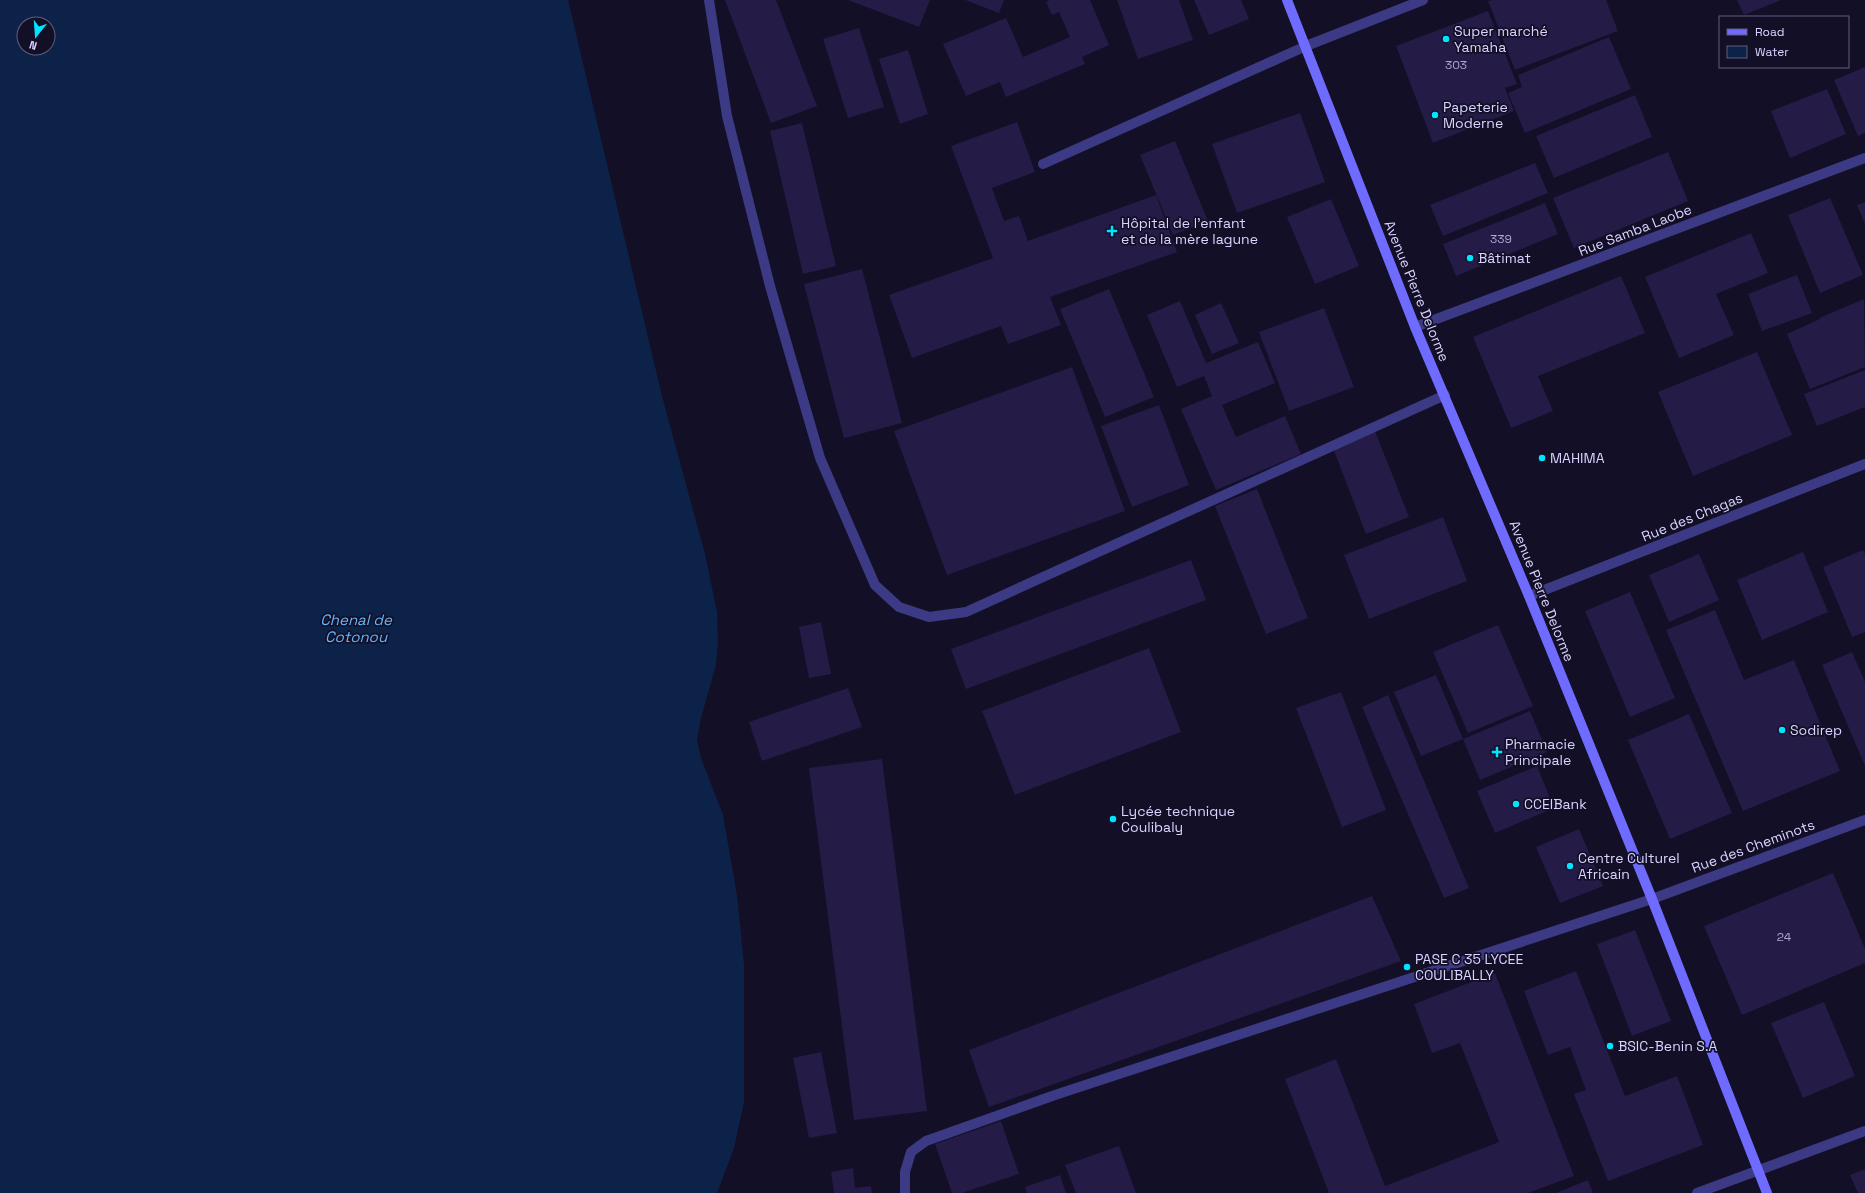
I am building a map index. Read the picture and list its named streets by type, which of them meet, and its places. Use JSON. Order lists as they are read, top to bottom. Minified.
{"streets":{"main road":["Avenue Pierre Delorme"],"street":["Rue Samba Laobe","Rue des Chagas","Rue des Cheminots"]},"crossings":[["Rue Samba Laobe","Avenue Pierre Delorme"],["Avenue Pierre Delorme","Rue des Chagas"],["Avenue Pierre Delorme","Rue des Cheminots"]],"water":["Chenal de Cotonou"],"places":{"other":["Super marché Yamaha","Papeterie Moderne","Bâtimat","MAHIMA","Sodirep","CCEIBank","Lycée technique Coulibaly","Centre Culturel Africain","PASE C 35 LYCEE COULIBALLY","BSIC-Benin S.A"],"health":["Hôpital de l'enfant et de la mère lagune","Pharmacie Principale"]},"house_numbers":["303","339","24"],"legend":["Road","Water"],"north":"bottom"}
